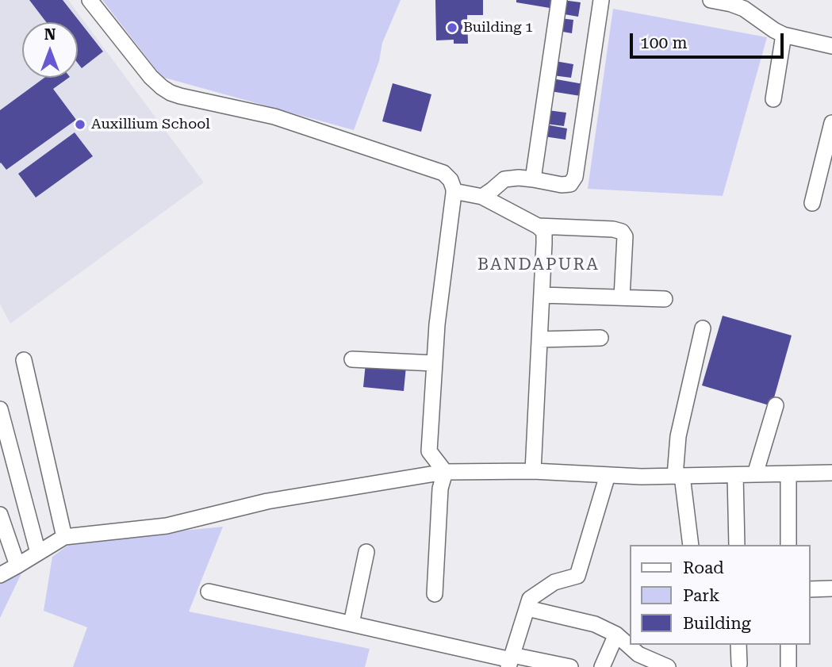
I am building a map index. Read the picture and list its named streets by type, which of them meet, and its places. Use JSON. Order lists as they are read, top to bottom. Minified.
{"districts":["BANDAPURA"],"places":["Building 1","Auxillium School"],"legend":["Road","Park","Building"],"scale_bar":"100 m","north":"top"}
